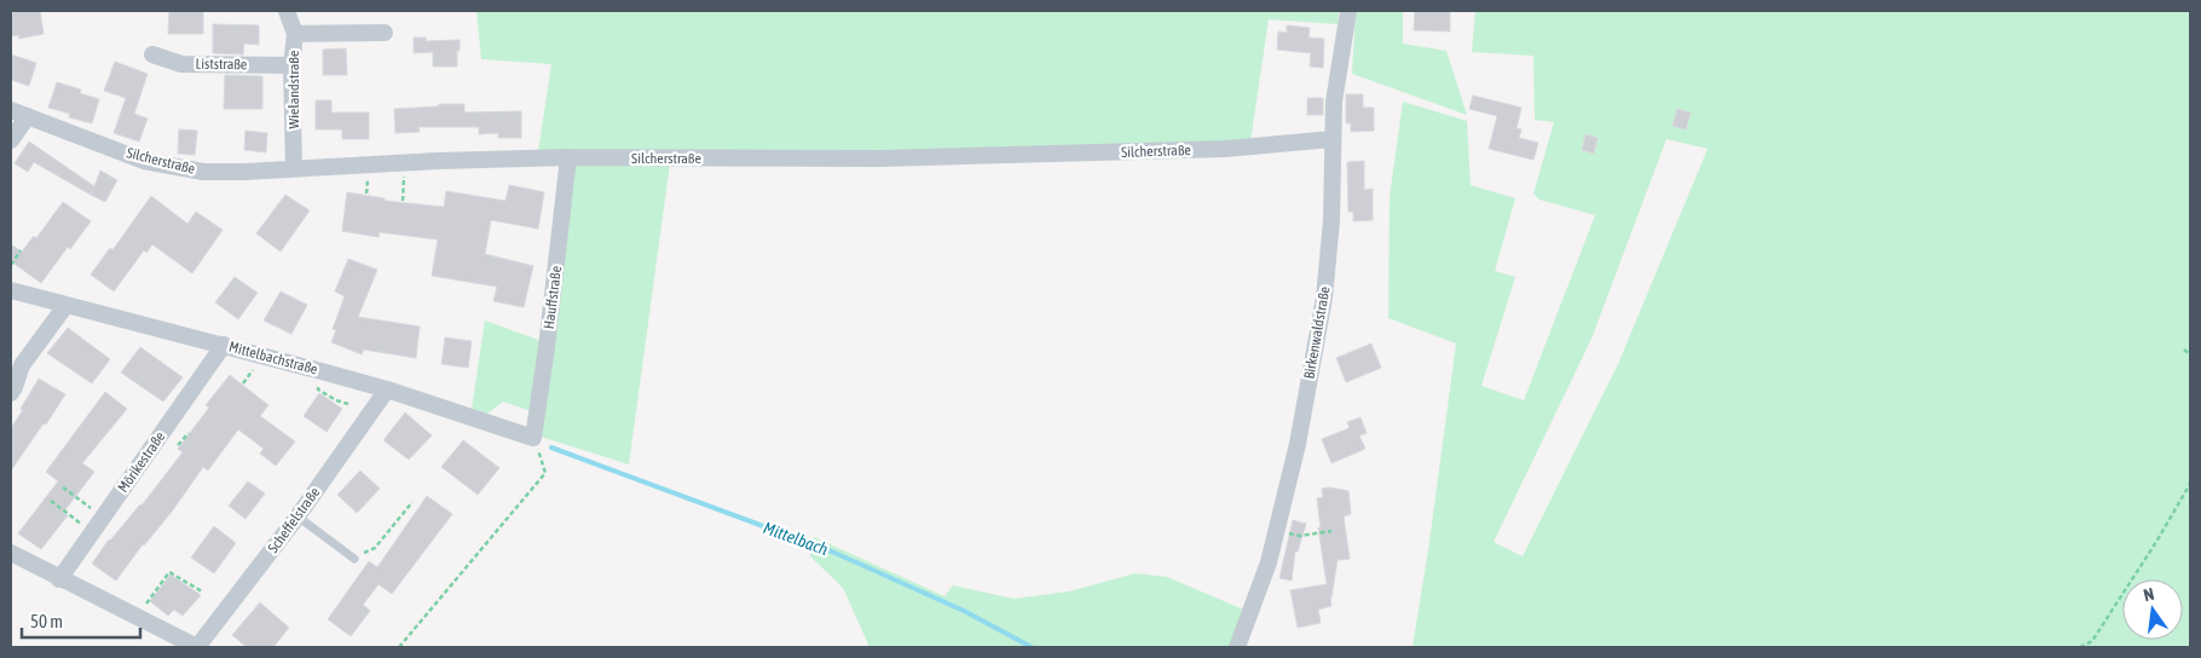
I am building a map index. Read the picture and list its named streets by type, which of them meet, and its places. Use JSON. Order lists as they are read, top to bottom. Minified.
{"streets":{"street":["Liststraße","Wielandstraße","Silcherstraße","Hauffstraße","Birkenwaldstraße","Mittelbachstraße","Mörikestraße","Scheffelstraße"]},"crossings":[["Liststraße","Wielandstraße"],["Wielandstraße","Silcherstraße"],["Silcherstraße","Hauffstraße"],["Silcherstraße","Birkenwaldstraße"],["Hauffstraße","Mittelbachstraße"],["Mittelbachstraße","Mörikestraße"],["Mittelbachstraße","Scheffelstraße"]],"water":["Mittelbach"],"scale_bar":"50 m","north":"top"}
